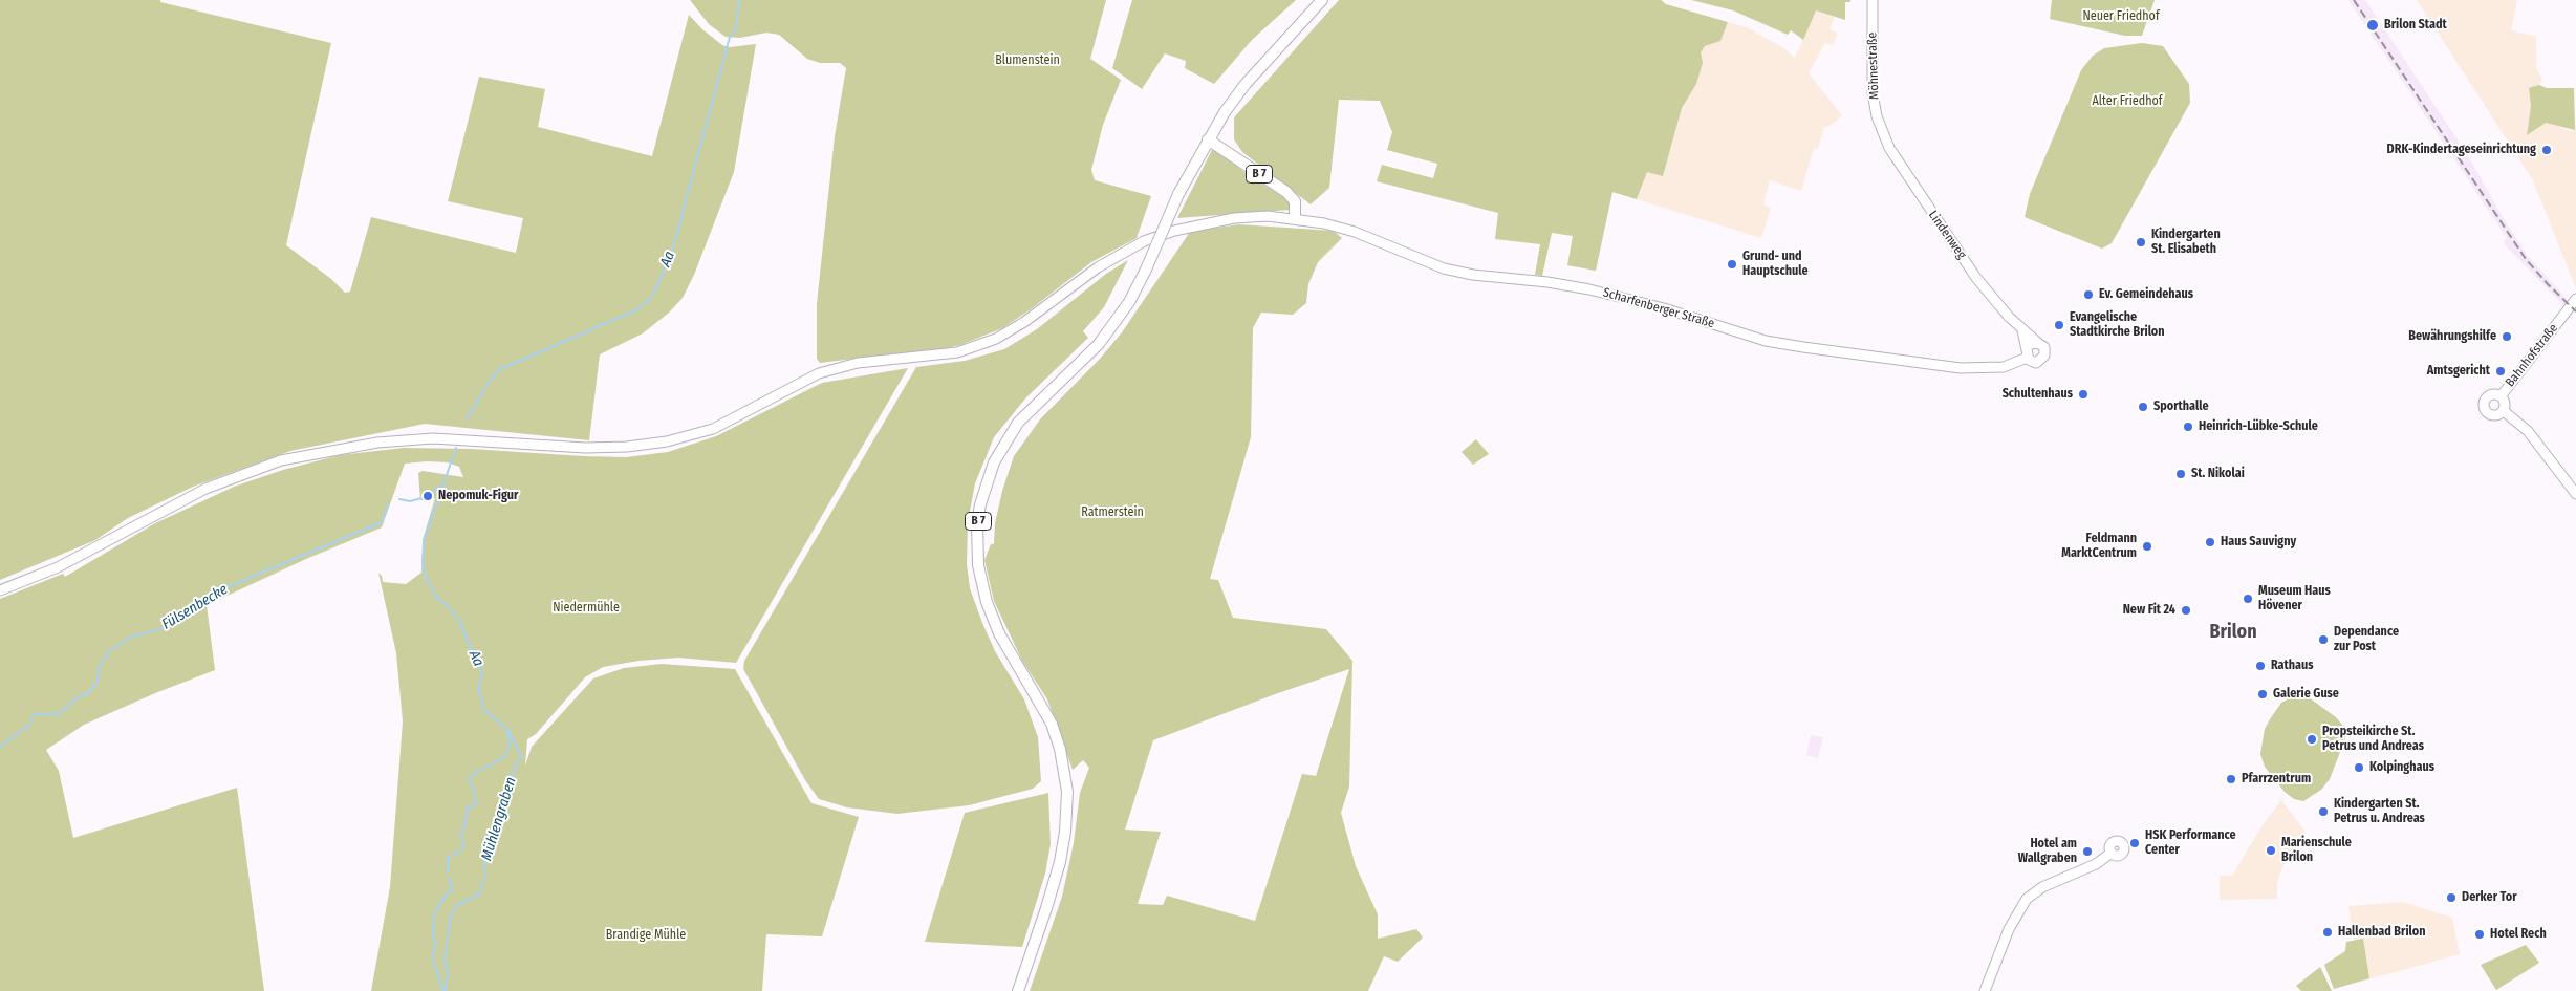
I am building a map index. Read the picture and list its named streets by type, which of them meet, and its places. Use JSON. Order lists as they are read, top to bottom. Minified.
{"streets":{"main road":["B 7"],"street":["Möhnestraße","Lindenweg","Scharfenberger Straße","Bahnhofstraße"]},"crossings":[["Möhnestraße","Lindenweg"],["B 7","Scharfenberger Straße"],["Lindenweg","Scharfenberger Straße"]],"districts":["Brilon"],"water":["Aa","Fülsenbecke","Mühlengraben"],"parks":["Neuer Friedhof","Blumenstein","Alter Friedhof","Ratmerstein","Niedermühle","Brandige Mühle"],"places":["Brilon Stadt","DRK-Kindertageseinrichtung","Kindergarten St. Elisabeth","Grund- und Hauptschule","Ev. Gemeindehaus","Evangelische Stadtkirche Brilon","Bewährungshilfe","Amtsgericht","Schultenhaus","Sporthalle","Heinrich-Lübke-Schule","St. Nikolai","Nepomuk-Figur","Haus Sauvigny","Feldmann MarktCentrum","Museum Haus Hövener","New Fit 24","Dependance zur Post","Rathaus","Galerie Guse","Propsteikirche St. Petrus und Andreas","Kolpinghaus","Pfarrzentrum","Kindergarten St. Petrus u. Andreas","HSK Performance Center","Marienschule Brilon","Hotel am Wallgraben","Derker Tor","Hallenbad Brilon","Hotel Rech"]}
